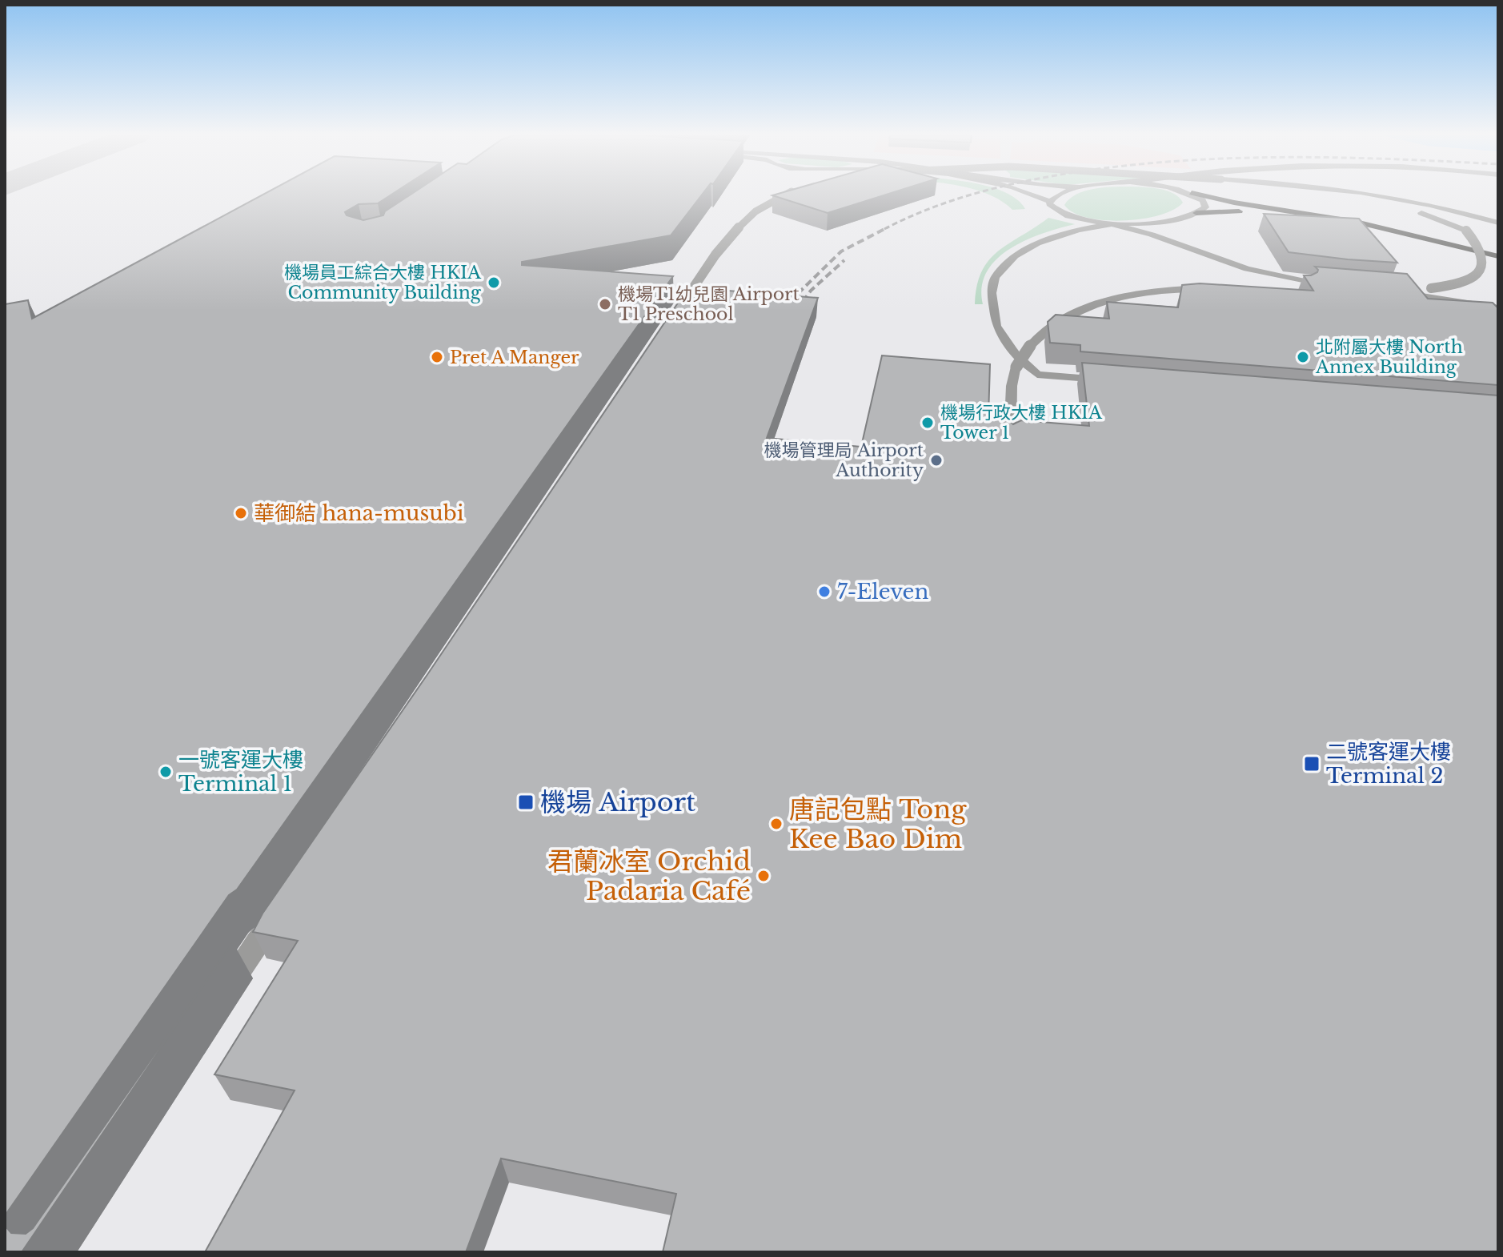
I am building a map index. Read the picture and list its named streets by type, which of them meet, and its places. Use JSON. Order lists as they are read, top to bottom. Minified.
{"places":{"other":["機場員工綜合大樓 HKIA Community Building","機場T1幼兒園 Airport T1 Preschool","Pret A Manger","北附屬大樓 North Annex Building","機場行政大樓 HKIA Tower 1","機場管理局 Airport Authority","華御結 hana-musubi","7-Eleven","一號客運大樓 Terminal 1","唐記包點 Tong Kee Bao Dim","君蘭冰室 Orchid Padaria Café"],"transit":["二號客運大樓 Terminal 2","機場 Airport"]}}
